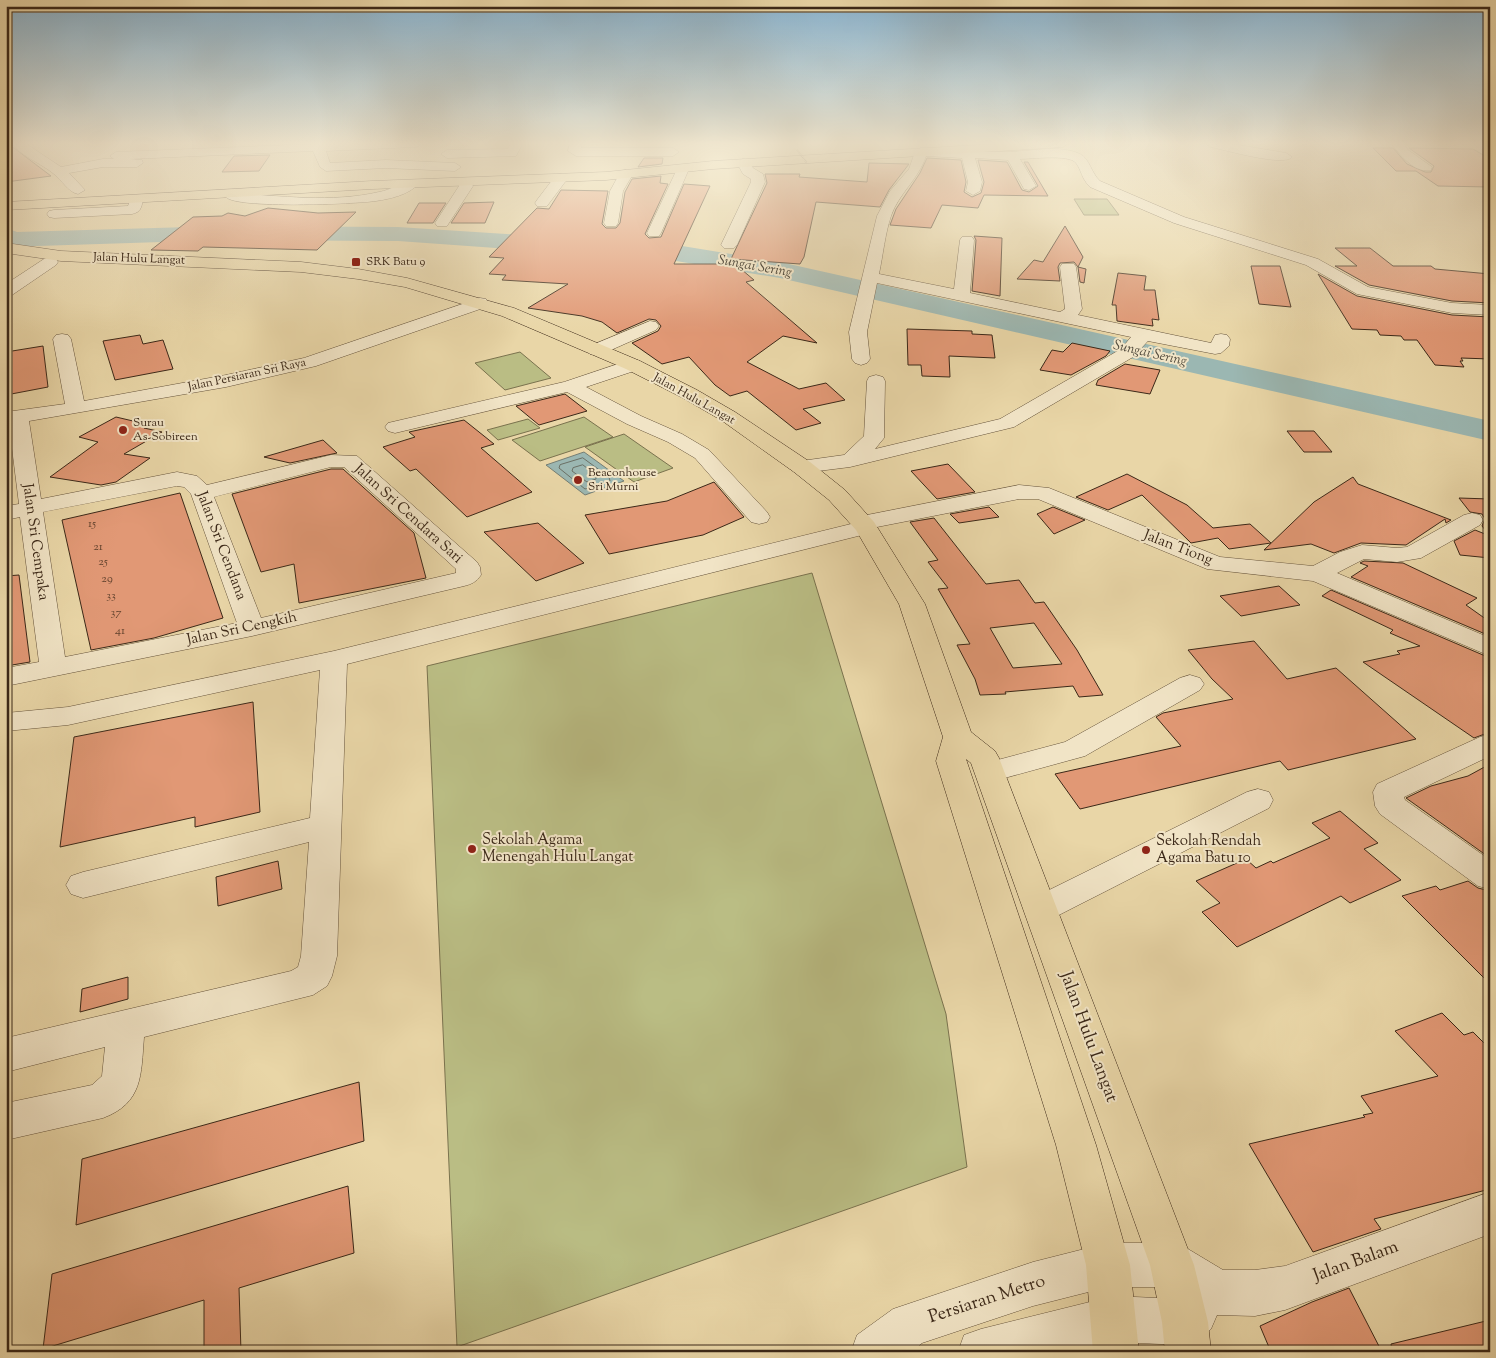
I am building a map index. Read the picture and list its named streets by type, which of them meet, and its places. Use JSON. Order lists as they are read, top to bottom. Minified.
{"streets":{"main road":["Jalan Hulu Langat"],"street":["Jalan Persiaran Sri Raya","Jalan Sri Cendara Sari","Jalan Sri Cempaka","Jalan Sri Cendana","Jalan Tiong","Jalan Sri Cengkih","Jalan Balam","Persiaran Metro"]},"crossings":[["Jalan Hulu Langat","Jalan Persiaran Sri Raya"],["Jalan Hulu Langat","Jalan Tiong"],["Jalan Hulu Langat","Persiaran Metro"],["Jalan Persiaran Sri Raya","Jalan Sri Cempaka"],["Jalan Sri Cendara Sari","Jalan Sri Cendana"],["Jalan Sri Cendara Sari","Jalan Sri Cengkih"],["Jalan Sri Cempaka","Jalan Sri Cendana"],["Jalan Sri Cempaka","Jalan Sri Cengkih"],["Jalan Sri Cendana","Jalan Sri Cengkih"]],"water":["Sungai Sering"],"places":{"transit":["SRK Batu 9"],"other":["Surau As-Sobireen","Beaconhouse Sri Murni","Sekolah Agama Menengah Hulu Langat","Sekolah Rendah Agama Batu 10"]},"house_numbers":["15","21","25","29","33","37","41"]}
